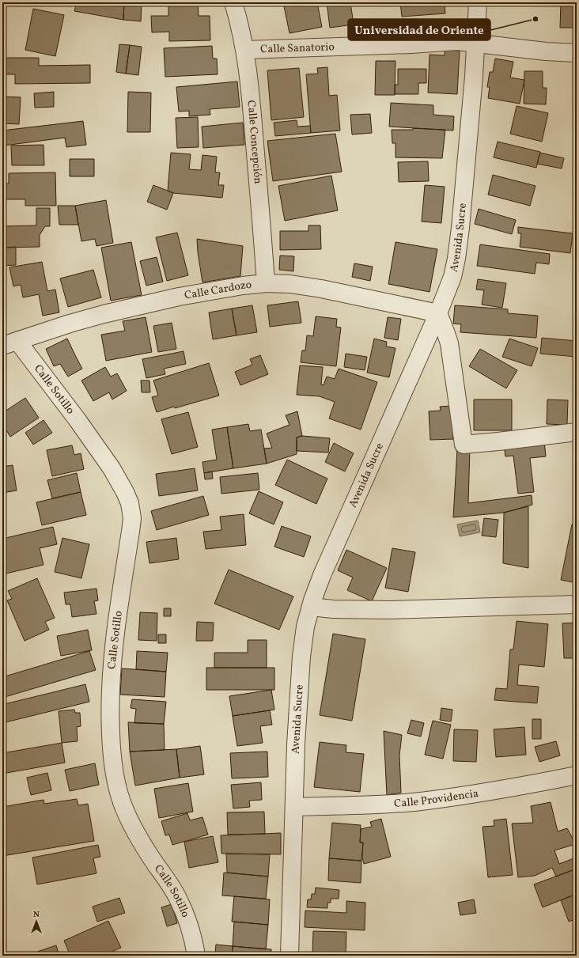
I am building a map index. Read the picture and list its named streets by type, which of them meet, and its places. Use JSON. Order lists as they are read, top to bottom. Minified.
{"streets":{"street":["Calle Sanatorio","Calle Concepción","Avenida Sucre","Calle Cardozo","Calle Sotillo","Calle Providencia"]},"crossings":[["Calle Sanatorio","Calle Concepción"],["Calle Sanatorio","Avenida Sucre"],["Calle Concepción","Calle Cardozo"],["Avenida Sucre","Calle Cardozo"],["Avenida Sucre","Calle Providencia"],["Calle Cardozo","Calle Sotillo"]],"places":["Universidad de Oriente"],"north":"top"}
